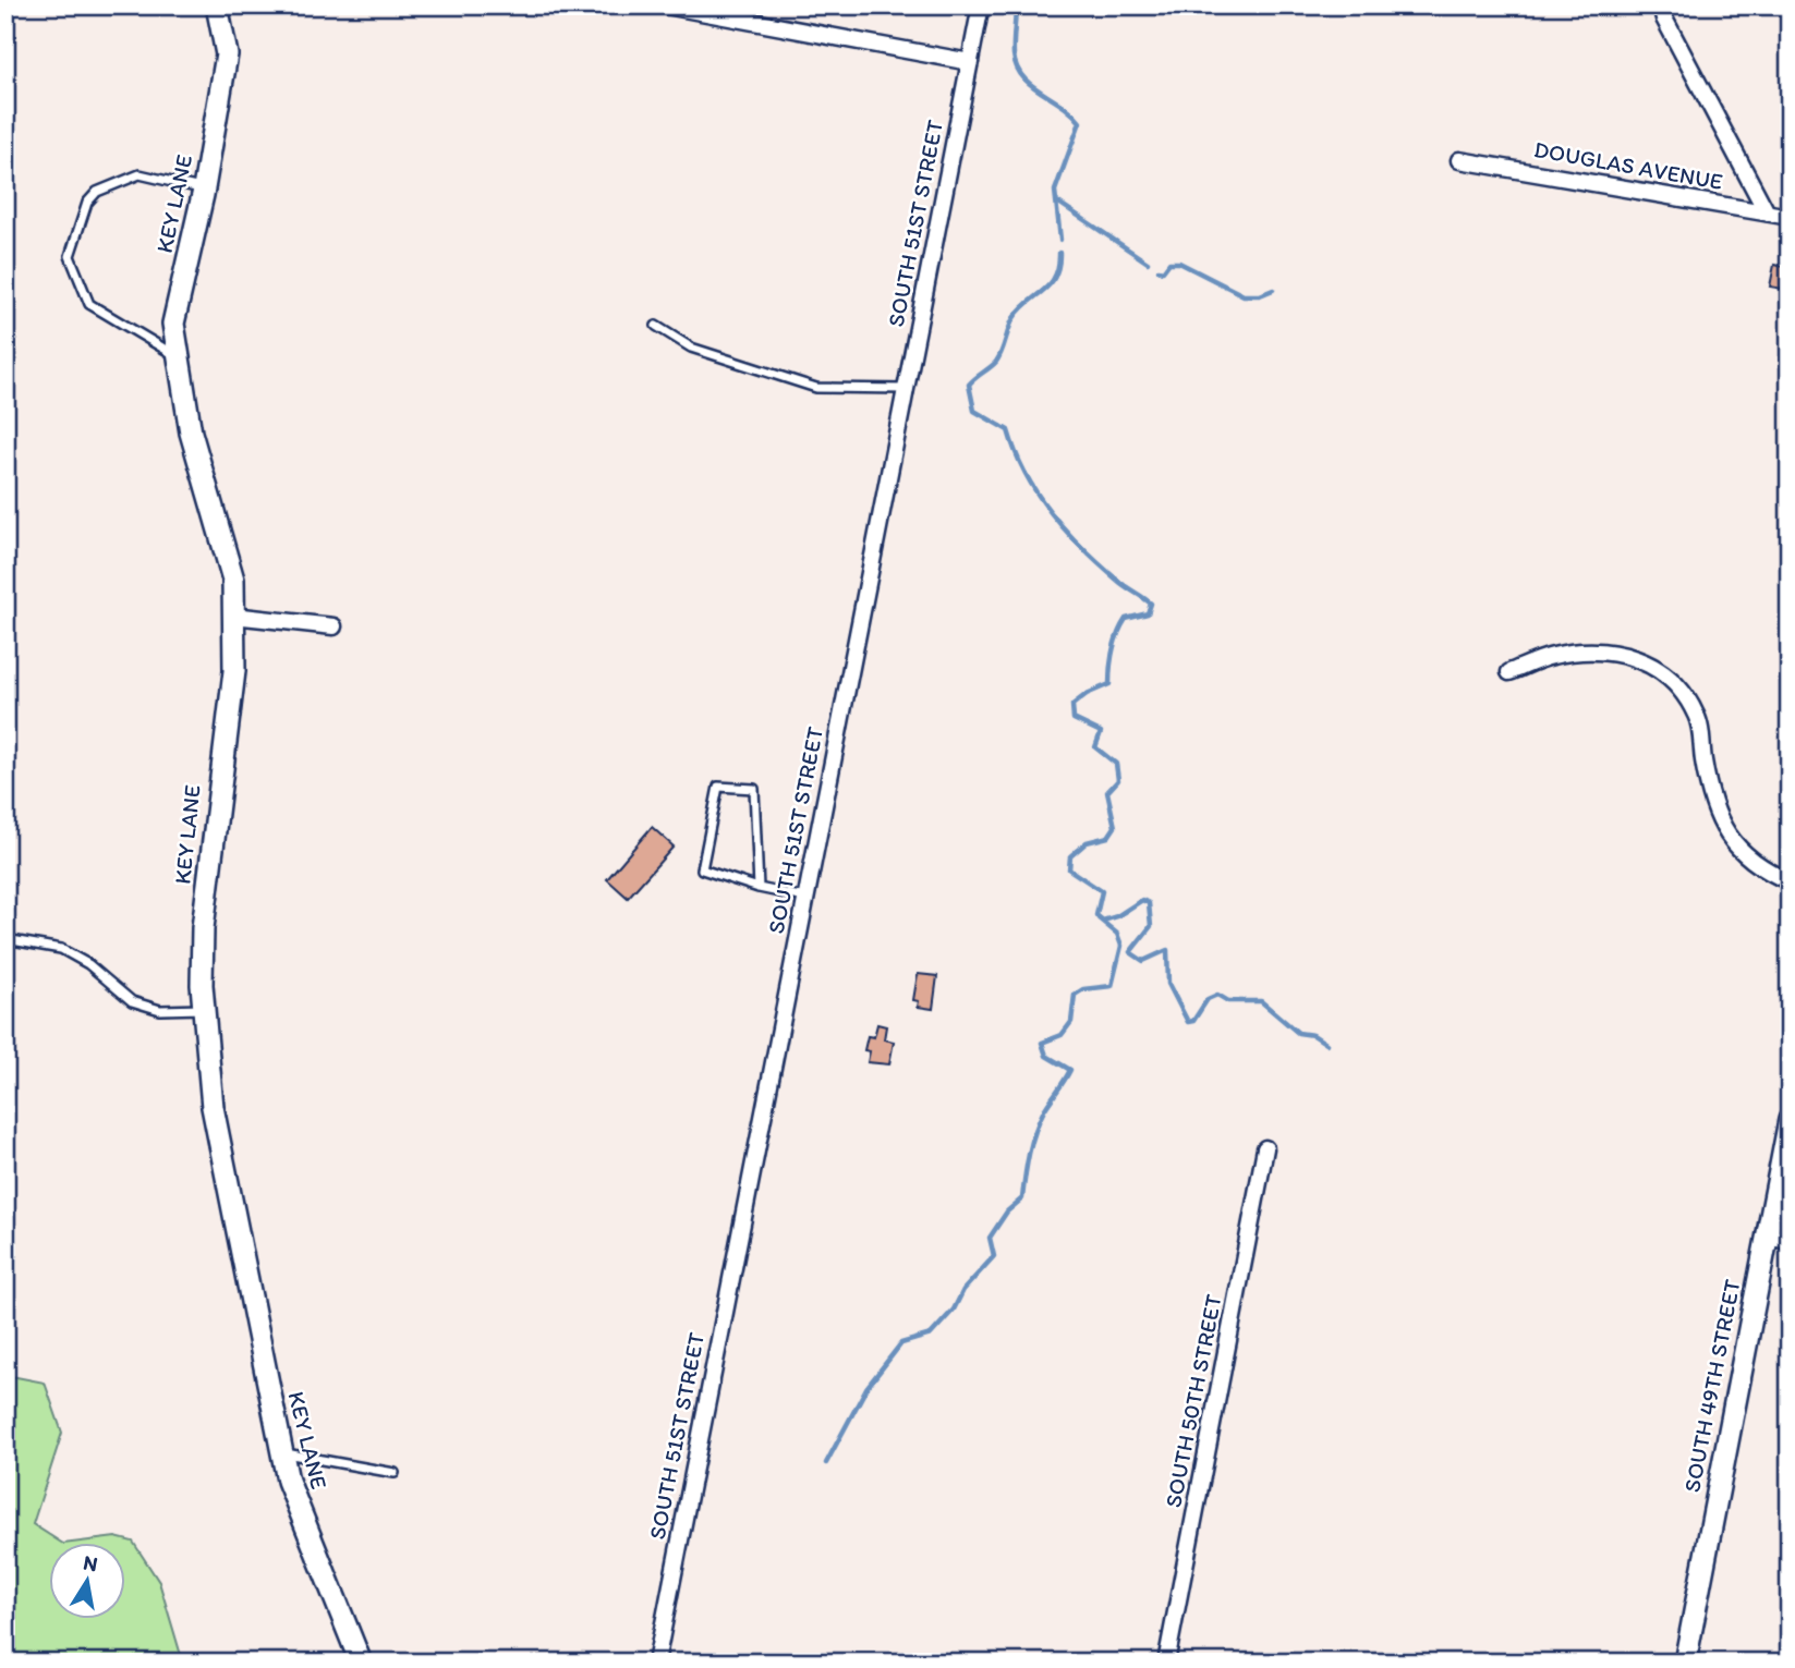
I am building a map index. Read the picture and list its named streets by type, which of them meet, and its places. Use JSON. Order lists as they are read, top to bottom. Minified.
{"streets":{"street":["DOUGLAS AVENUE","KEY LANE","SOUTH 51ST STREET","SOUTH 49TH STREET","SOUTH 50TH STREET"]},"north":"top"}
